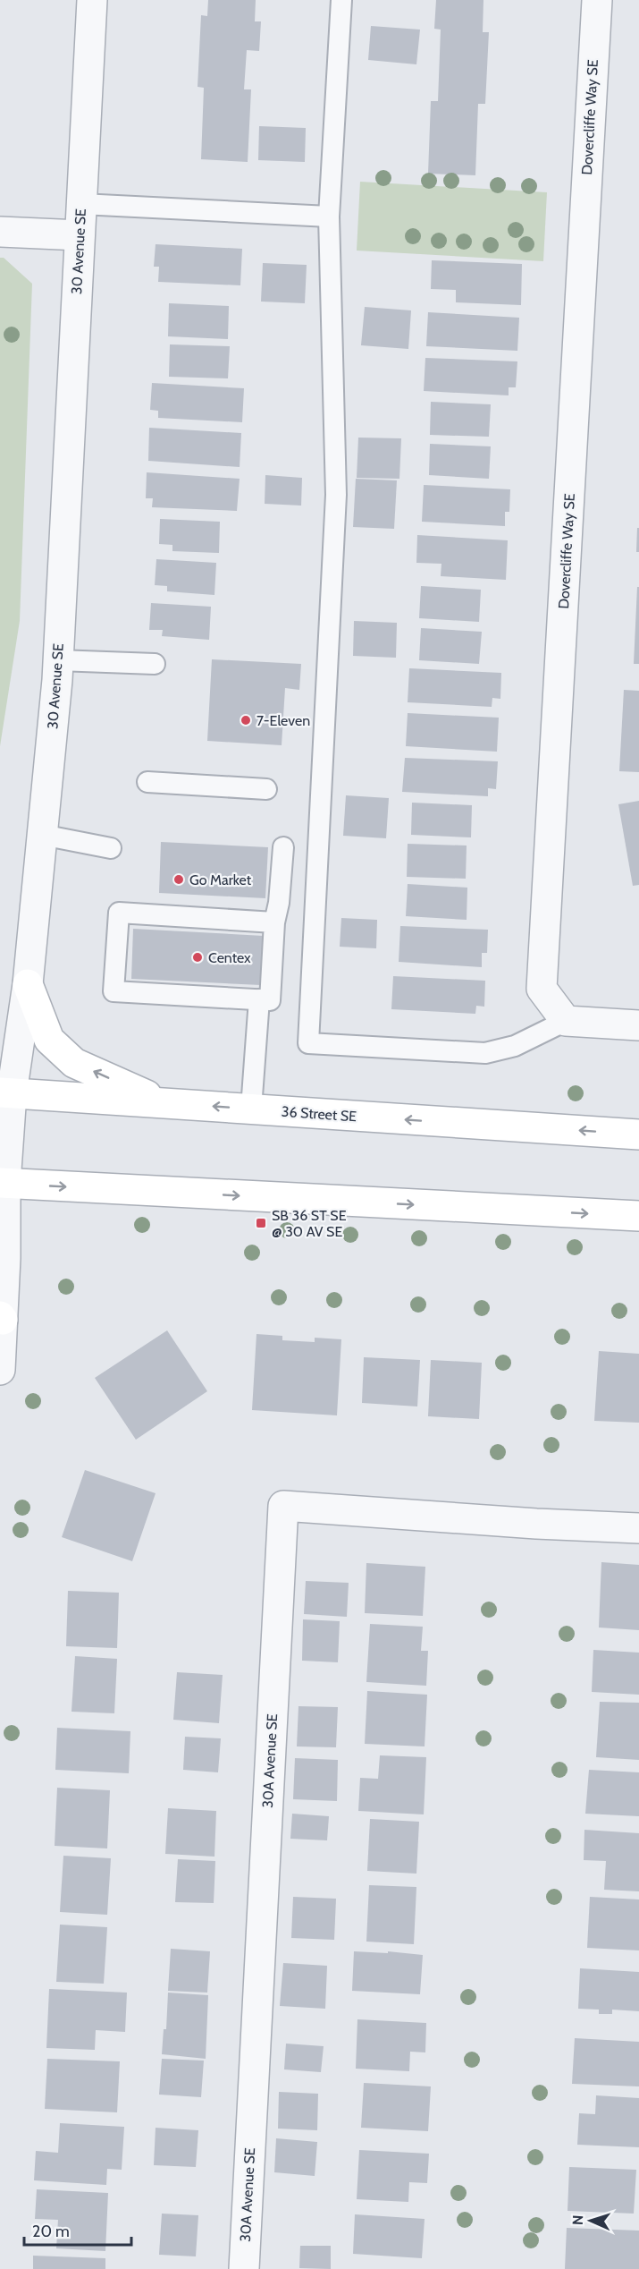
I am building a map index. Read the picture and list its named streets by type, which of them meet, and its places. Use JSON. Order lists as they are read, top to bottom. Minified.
{"streets":{"main road":["36 Street SE"],"street":["Dovercliffe Way SE","30 Avenue SE","30A Avenue SE"]},"crossings":[["30 Avenue SE","36 Street SE"]],"places":{"other":["7-Eleven","Go Market","Centex"],"transit":["SB 36 ST SE @ 30 AV SE"]},"scale_bar":"20 m","north":"left"}
